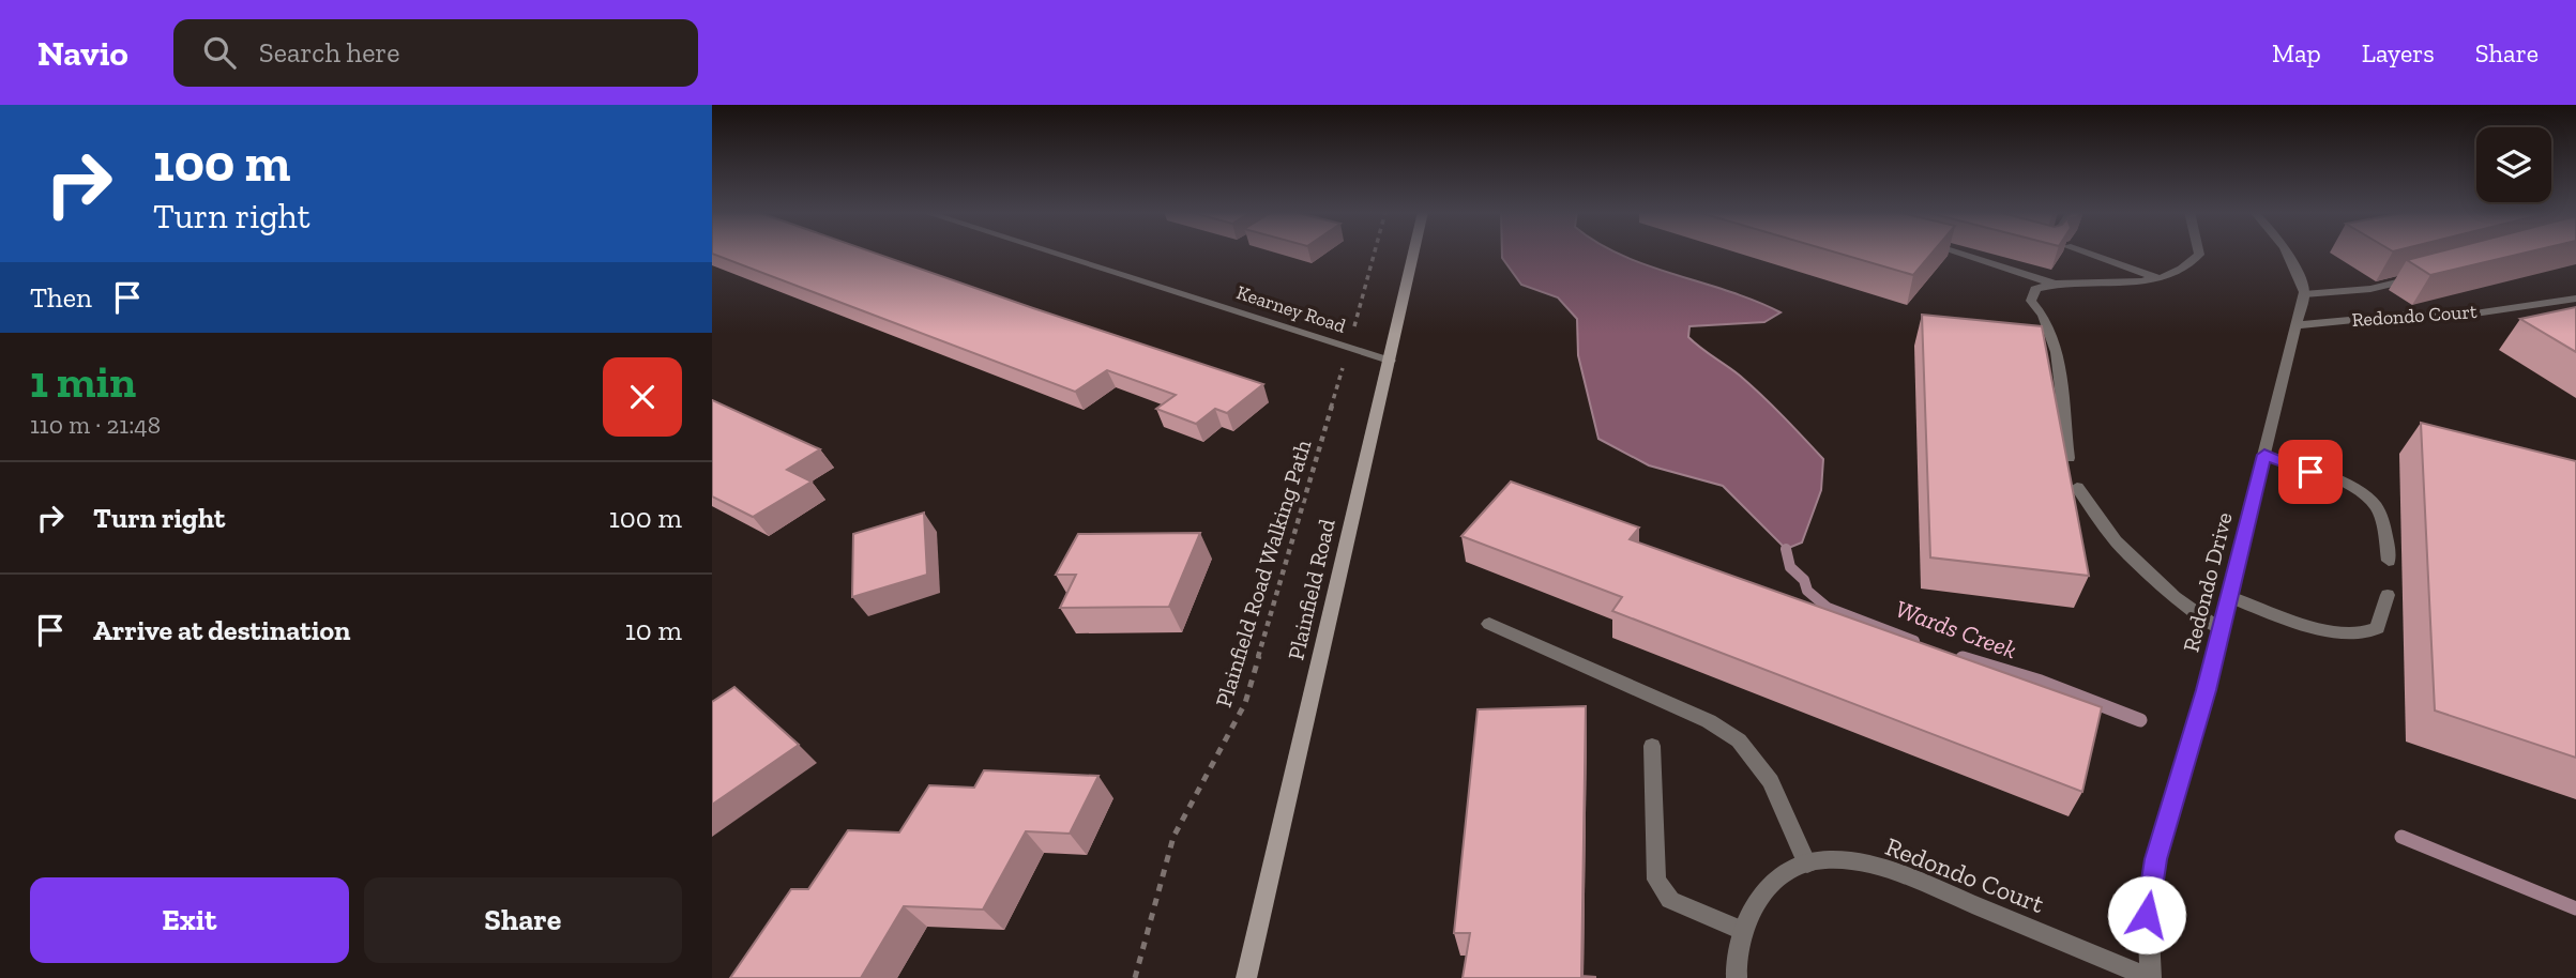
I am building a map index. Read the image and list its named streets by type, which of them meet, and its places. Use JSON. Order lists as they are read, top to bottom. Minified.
{"streets":{"main road":["Plainfield Road"],"street":["Kearney Road","Redondo Court","Redondo Drive"],"path":["Plainfield Road Walking Path"]},"crossings":[["Kearney Road","Plainfield Road Walking Path"],["Kearney Road","Plainfield Road"],["Redondo Court","Redondo Drive"]],"water":["Wards Creek"],"page":{"header":"Navio","search":"Search here","nav":["Map","Layers","Share"],"turn":["100 m","Turn right"],"then":"Then","heading":["1 min","110 m · 21:48"],"list":[{"name":"Turn right","value":"100 m"},{"name":"Arrive at destination","value":"10 m"}],"buttons":["Exit","Share"]}}
